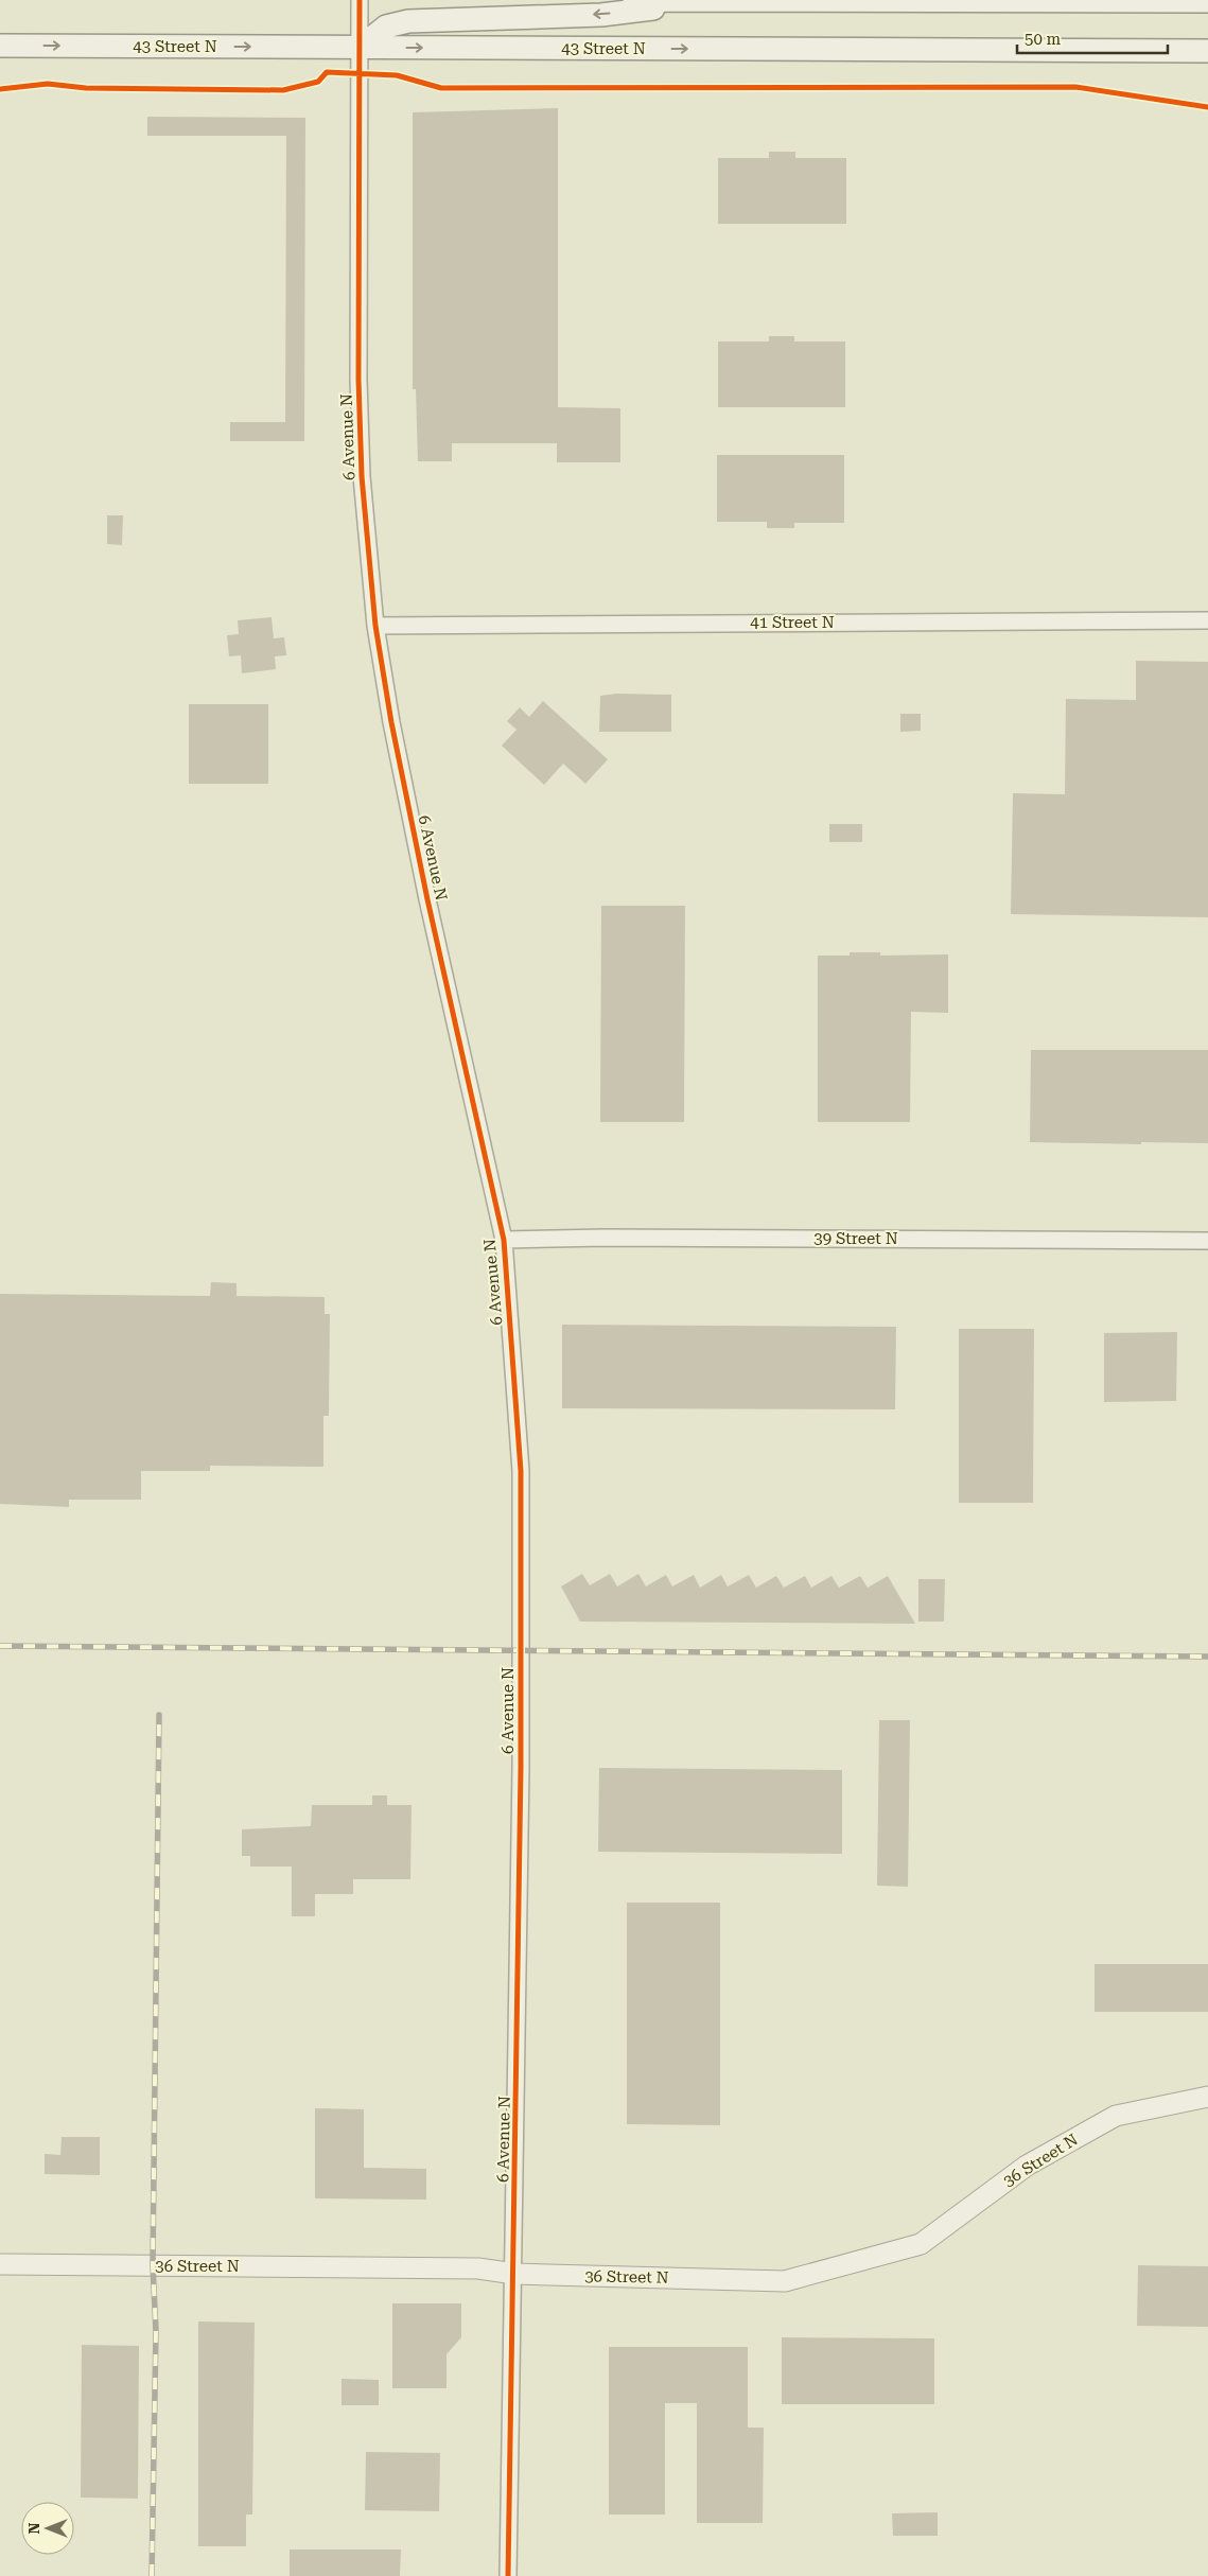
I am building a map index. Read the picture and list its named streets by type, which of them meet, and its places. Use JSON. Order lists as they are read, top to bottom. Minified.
{"streets":{"main road":["43 Street N"],"street":["6 Avenue N","41 Street N","39 Street N","36 Street N"]},"crossings":[["43 Street N","6 Avenue N"],["6 Avenue N","41 Street N"],["6 Avenue N","39 Street N"],["6 Avenue N","36 Street N"]],"scale_bar":"50 m","north":"left"}
